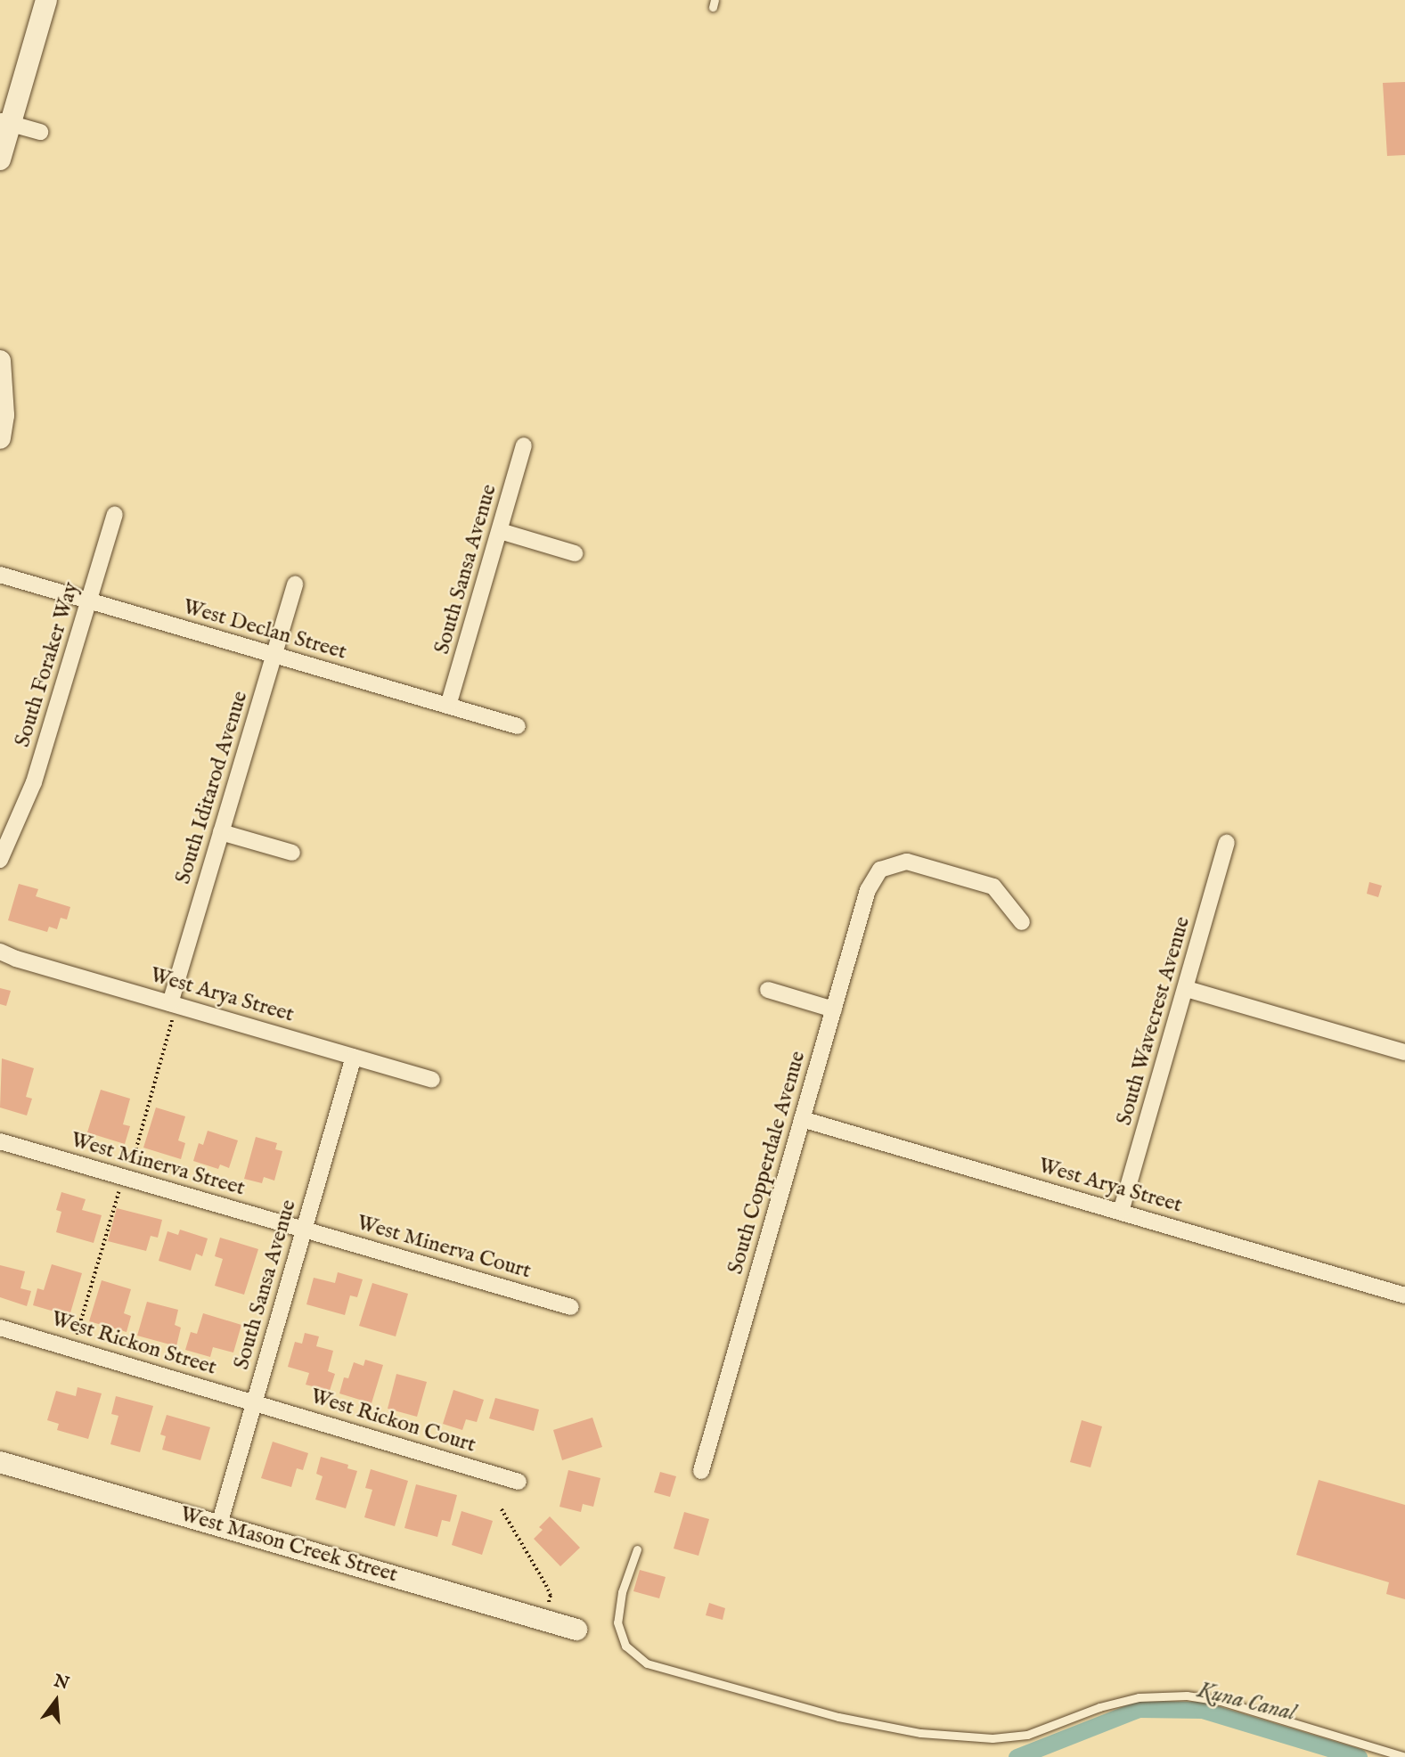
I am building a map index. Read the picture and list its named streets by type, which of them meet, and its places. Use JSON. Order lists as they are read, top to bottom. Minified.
{"streets":{"street":["South Sansa Avenue","West Declan Street","South Foraker Way","South Iditarod Avenue","West Arya Street","South Wavecrest Avenue","South Copperdale Avenue","West Minerva Street","West Minerva Court","West Rickon Street","West Rickon Court","West Mason Creek Street"]},"crossings":[["South Sansa Avenue","West Declan Street"],["South Sansa Avenue","West Arya Street"],["South Sansa Avenue","West Minerva Street"],["South Sansa Avenue","West Minerva Court"],["South Sansa Avenue","West Rickon Street"],["South Sansa Avenue","West Rickon Court"],["South Sansa Avenue","West Mason Creek Street"],["West Declan Street","South Foraker Way"],["West Declan Street","South Iditarod Avenue"],["South Iditarod Avenue","West Arya Street"],["West Arya Street","South Wavecrest Avenue"],["West Arya Street","South Copperdale Avenue"],["West Minerva Street","West Minerva Court"],["West Rickon Street","West Rickon Court"]],"water":["Kuna Canal"],"north":"top"}
